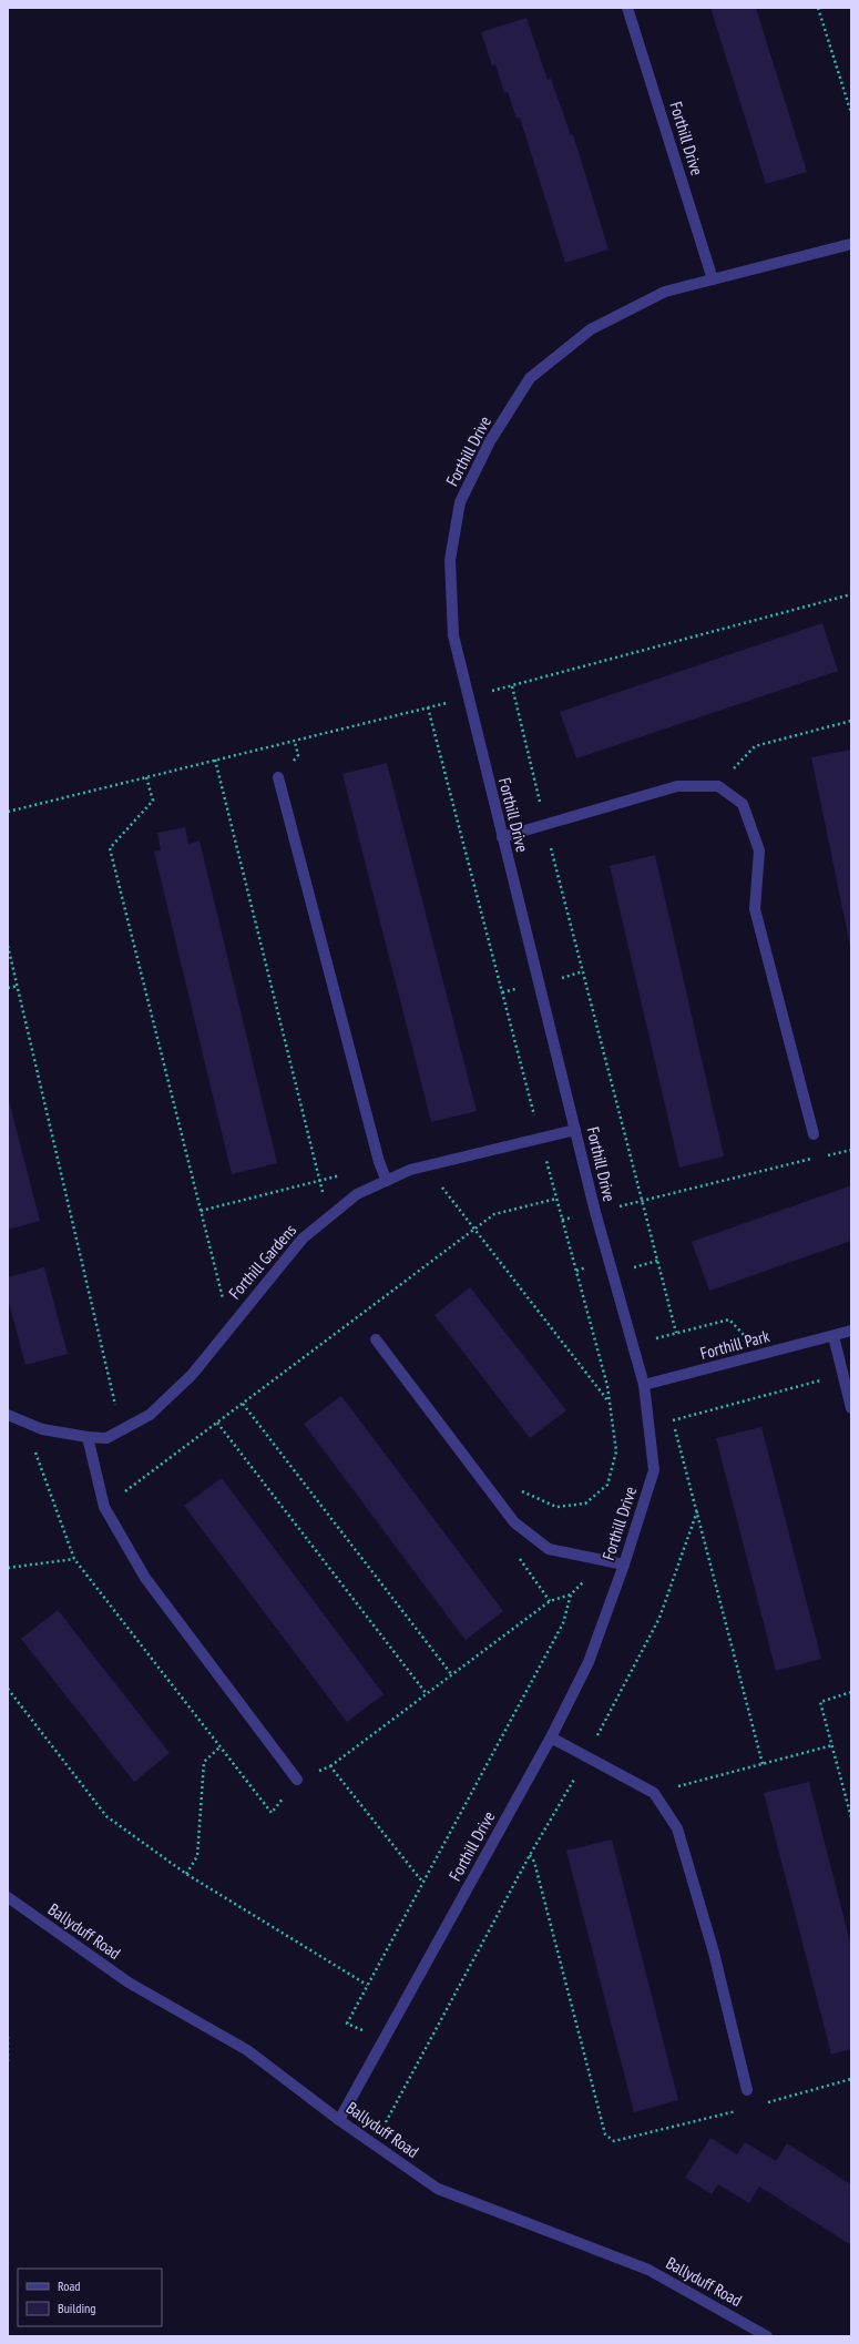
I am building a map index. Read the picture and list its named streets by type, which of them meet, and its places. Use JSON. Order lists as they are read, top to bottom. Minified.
{"streets":{"street":["Forthill Drive","Forthill Gardens","Forthill Park","Ballyduff Road"]},"crossings":[["Forthill Drive","Forthill Gardens"],["Forthill Drive","Forthill Park"],["Forthill Drive","Ballyduff Road"]],"legend":["Road","Building"]}
